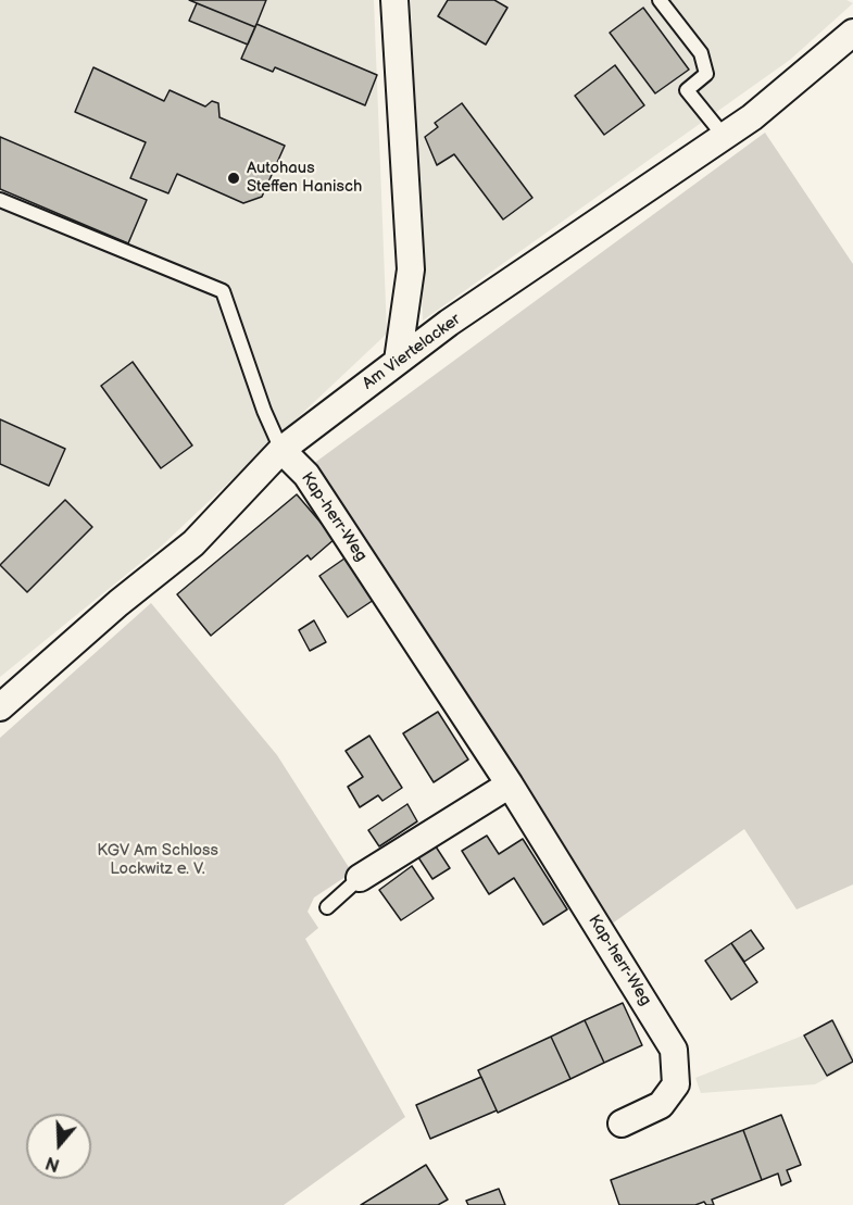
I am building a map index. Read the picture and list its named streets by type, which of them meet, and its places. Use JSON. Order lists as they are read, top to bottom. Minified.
{"streets":{"street":["Am Viertelacker","Kap-herr-Weg"]},"crossings":[["Am Viertelacker","Kap-herr-Weg"]],"parks":["KGV Am Schloss Lockwitz e. V."],"places":["Autohaus Steffen Hanisch"],"north":"bottom"}
